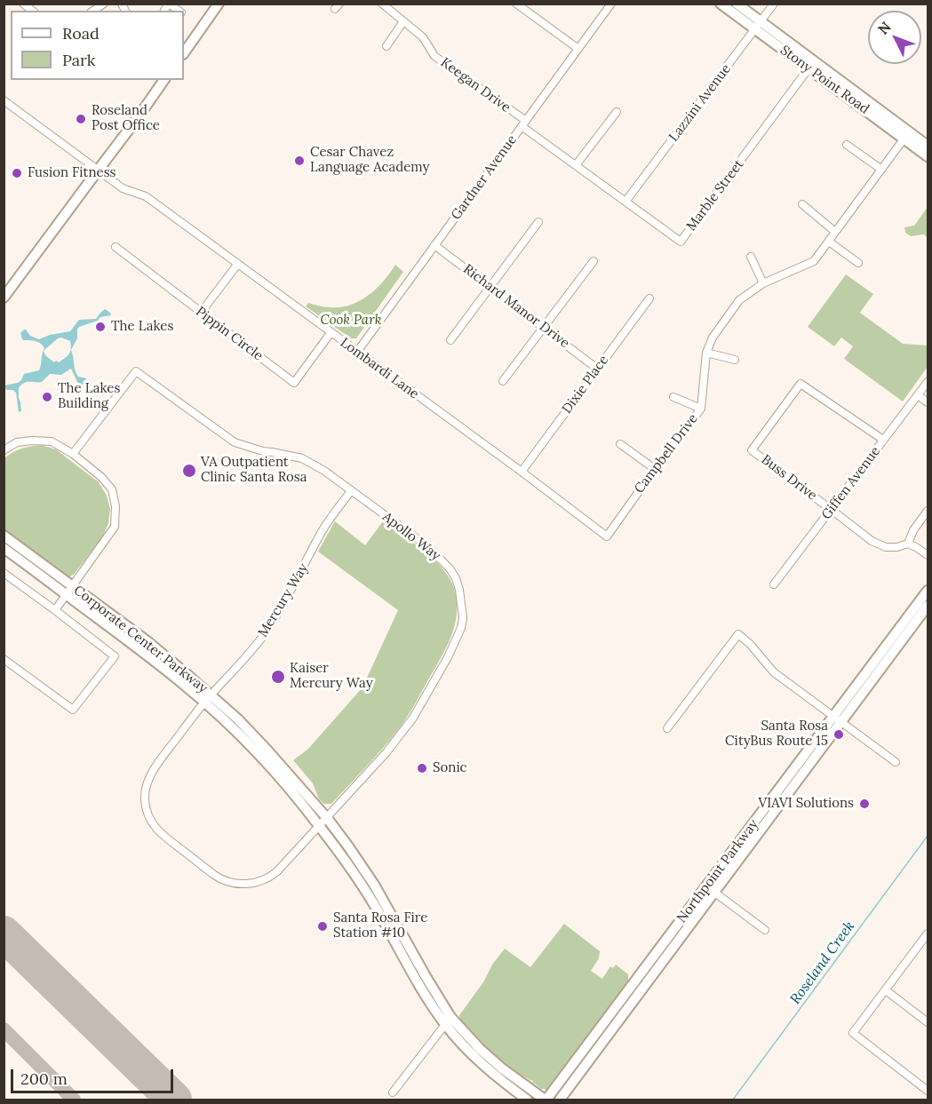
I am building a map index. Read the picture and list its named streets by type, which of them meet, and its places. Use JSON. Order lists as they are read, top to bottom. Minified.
{"streets":{"street":["Stony Point Road","Keegan Drive","Lazzini Avenue","Gardner Avenue","Marble Street","Richard Manor Drive","Pippin Circle","Lombardi Lane","Dixie Place","Campbell Drive","Buss Drive","Giffen Avenue","Apollo Way","Mercury Way","Corporate Center Parkway","Northpoint Parkway"]},"crossings":[["Stony Point Road","Lazzini Avenue"],["Stony Point Road","Marble Street"],["Stony Point Road","Campbell Drive"],["Keegan Drive","Gardner Avenue"],["Keegan Drive","Marble Street"],["Lazzini Avenue","Marble Street"],["Gardner Avenue","Marble Street"],["Gardner Avenue","Richard Manor Drive"],["Gardner Avenue","Lombardi Lane"],["Richard Manor Drive","Dixie Place"],["Pippin Circle","Lombardi Lane"],["Lombardi Lane","Dixie Place"],["Lombardi Lane","Campbell Drive"],["Buss Drive","Giffen Avenue"],["Apollo Way","Mercury Way"],["Apollo Way","Corporate Center Parkway"],["Mercury Way","Corporate Center Parkway"],["Corporate Center Parkway","Northpoint Parkway"]],"water":["Roseland Creek"],"parks":["Cook Park"],"places":["Roseland Post Office","Cesar Chavez Language Academy","Fusion Fitness","The Lakes","The Lakes Building","VA Outpatient Clinic Santa Rosa","Kaiser Mercury Way","Santa Rosa CityBus Route 15","Sonic","VIAVI Solutions","Santa Rosa Fire Station #10"],"legend":["Road","Park"],"scale_bar":"200 m","north":"top left"}
